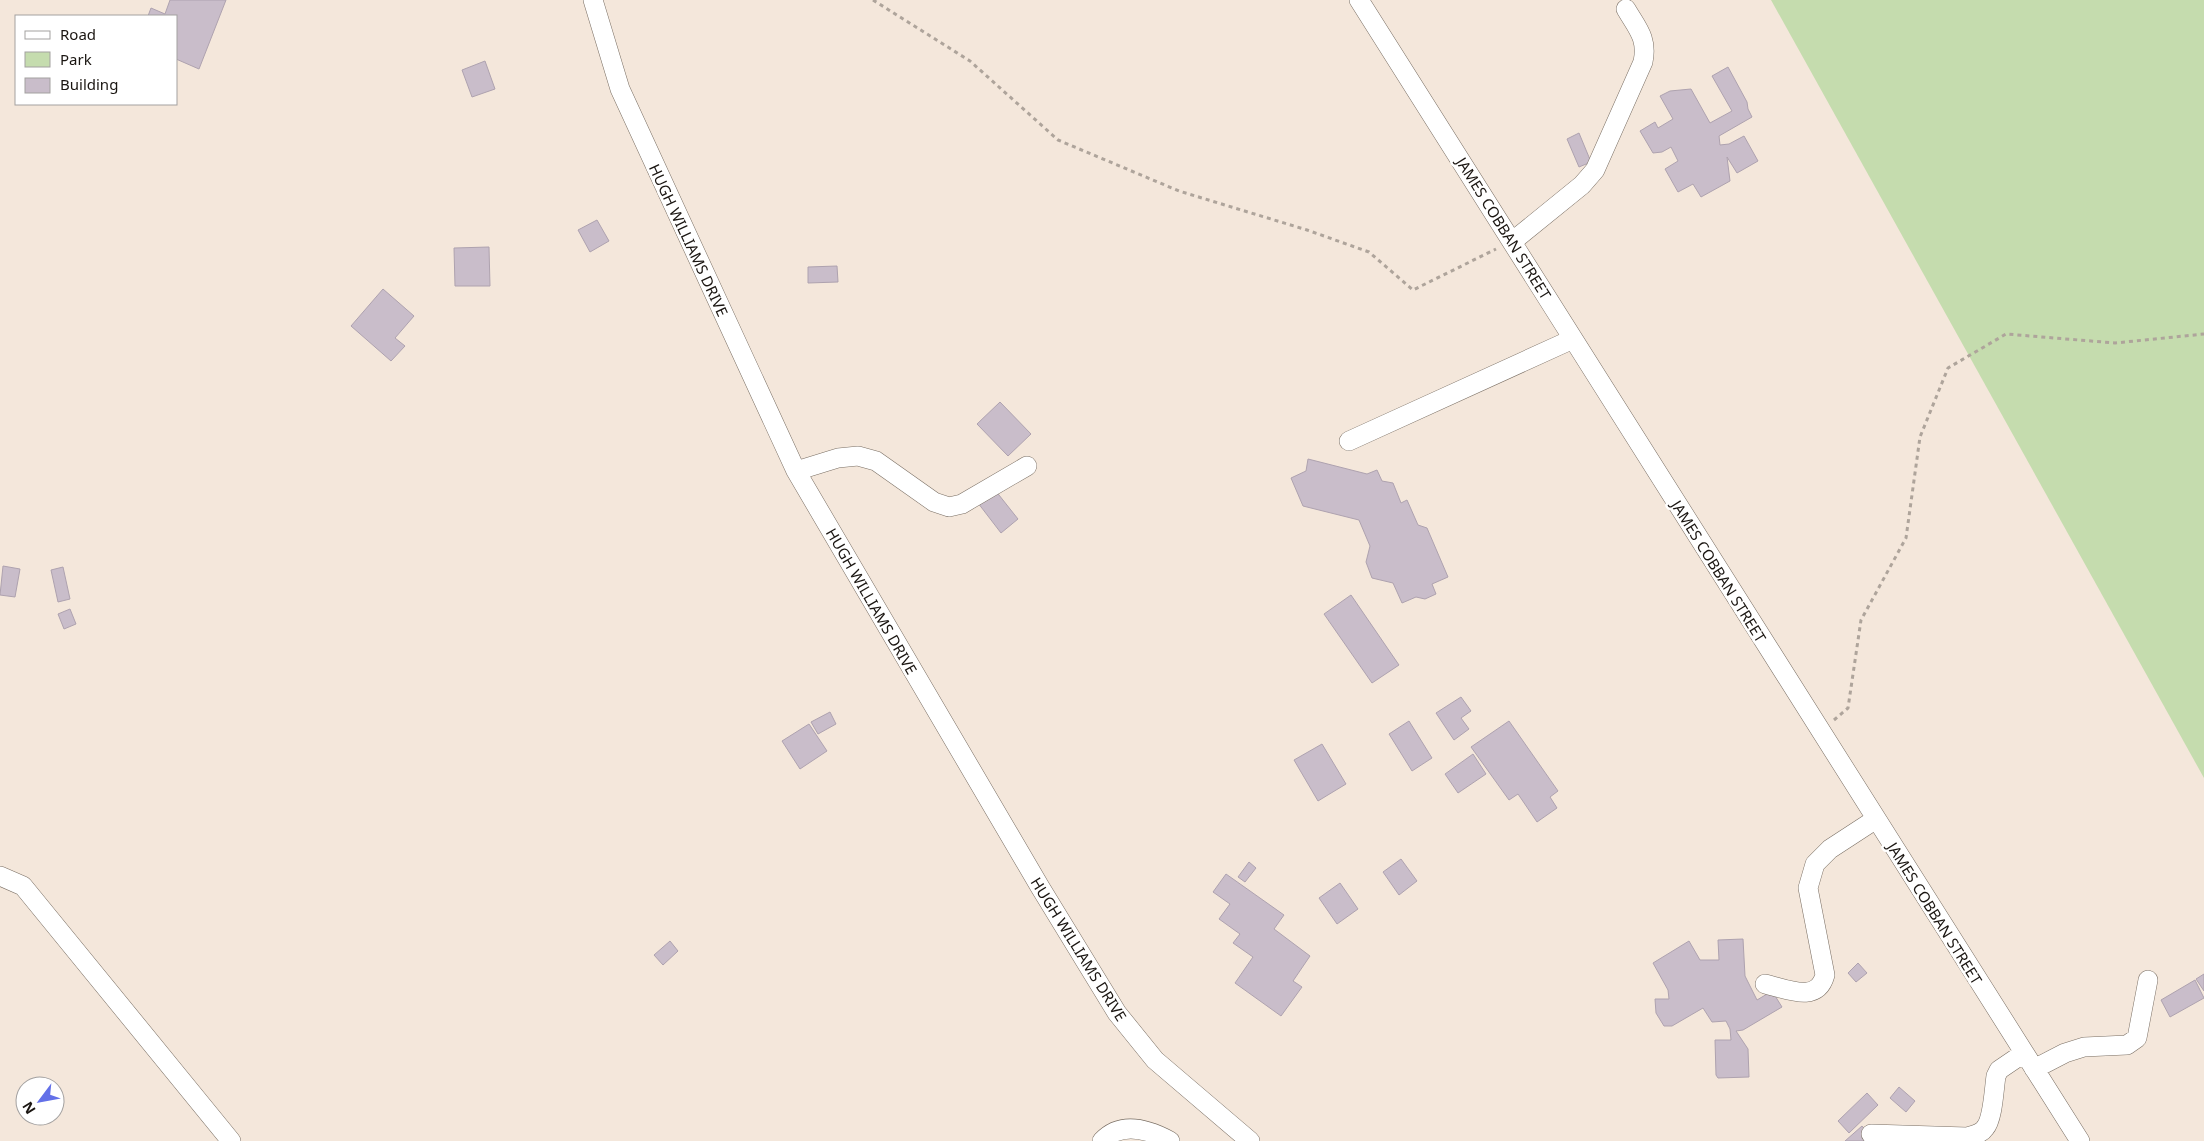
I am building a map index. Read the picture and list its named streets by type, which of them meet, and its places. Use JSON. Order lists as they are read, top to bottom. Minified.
{"streets":{"street":["JAMES COBBAN STREET","HUGH WILLIAMS DRIVE"]},"legend":["Road","Park","Building"],"north":"bottom left"}
